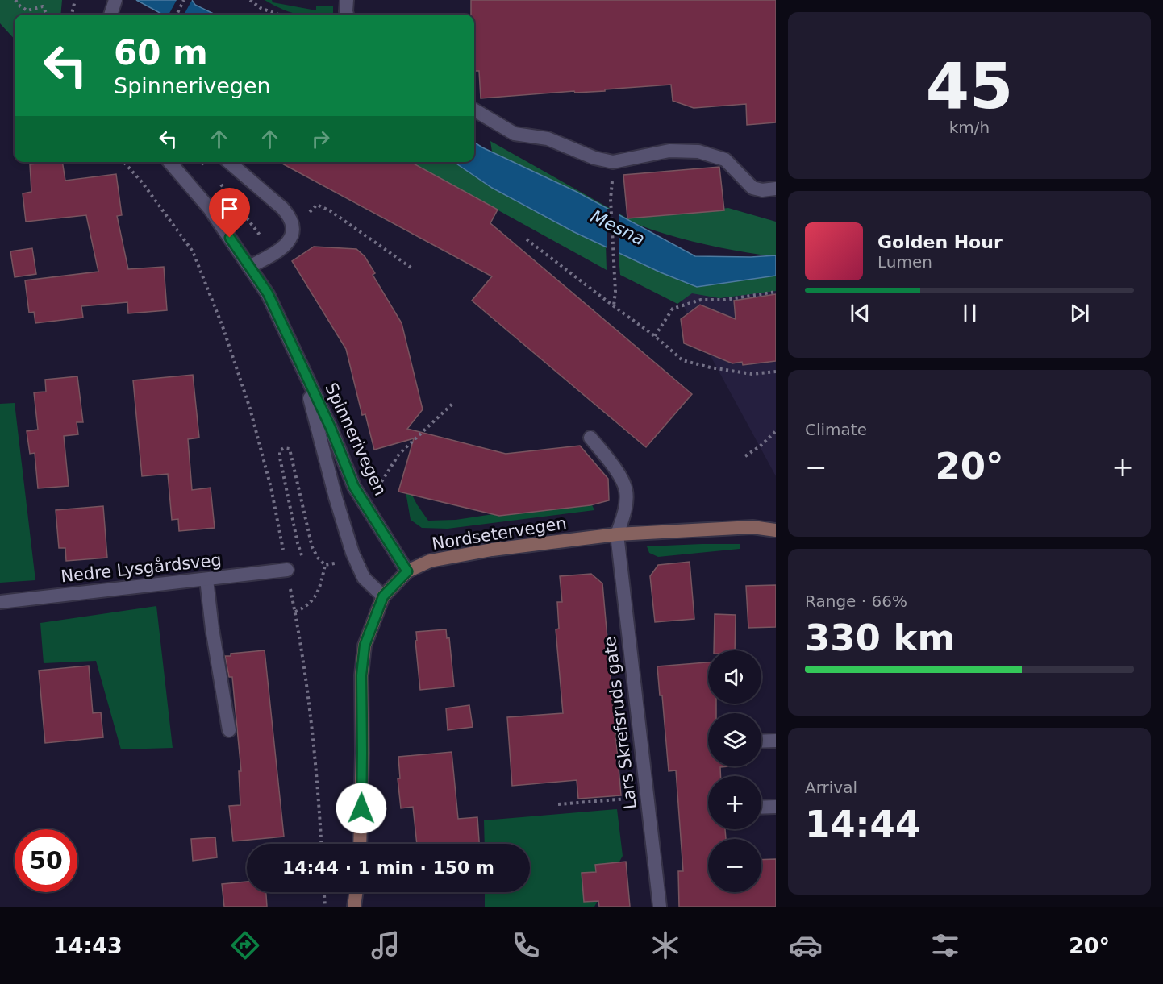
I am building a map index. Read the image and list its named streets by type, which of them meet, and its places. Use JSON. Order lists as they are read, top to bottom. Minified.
{"streets":{"main road":["Nordsetervegen"],"street":["Spinnerivegen","Nedre Lysgårdsveg","Lars Skrefsruds gate"]},"crossings":[["Spinnerivegen","Nordsetervegen"],["Nordsetervegen","Lars Skrefsruds gate"]],"water":["Mesna"],"page":{"tile":[["45","km/h"],"Climate",["Range · 66%","330 km"],["Arrival","14:44"]],"turn":["60 m","Spinnerivegen"],"song":["Golden Hour","Lumen"],"heat":["−","20°","+"],"map_buttons":["+","−"],"limit":"50","trip":"14:44 · 1 min · 150 m","tabs":["14:43","20°"]}}
